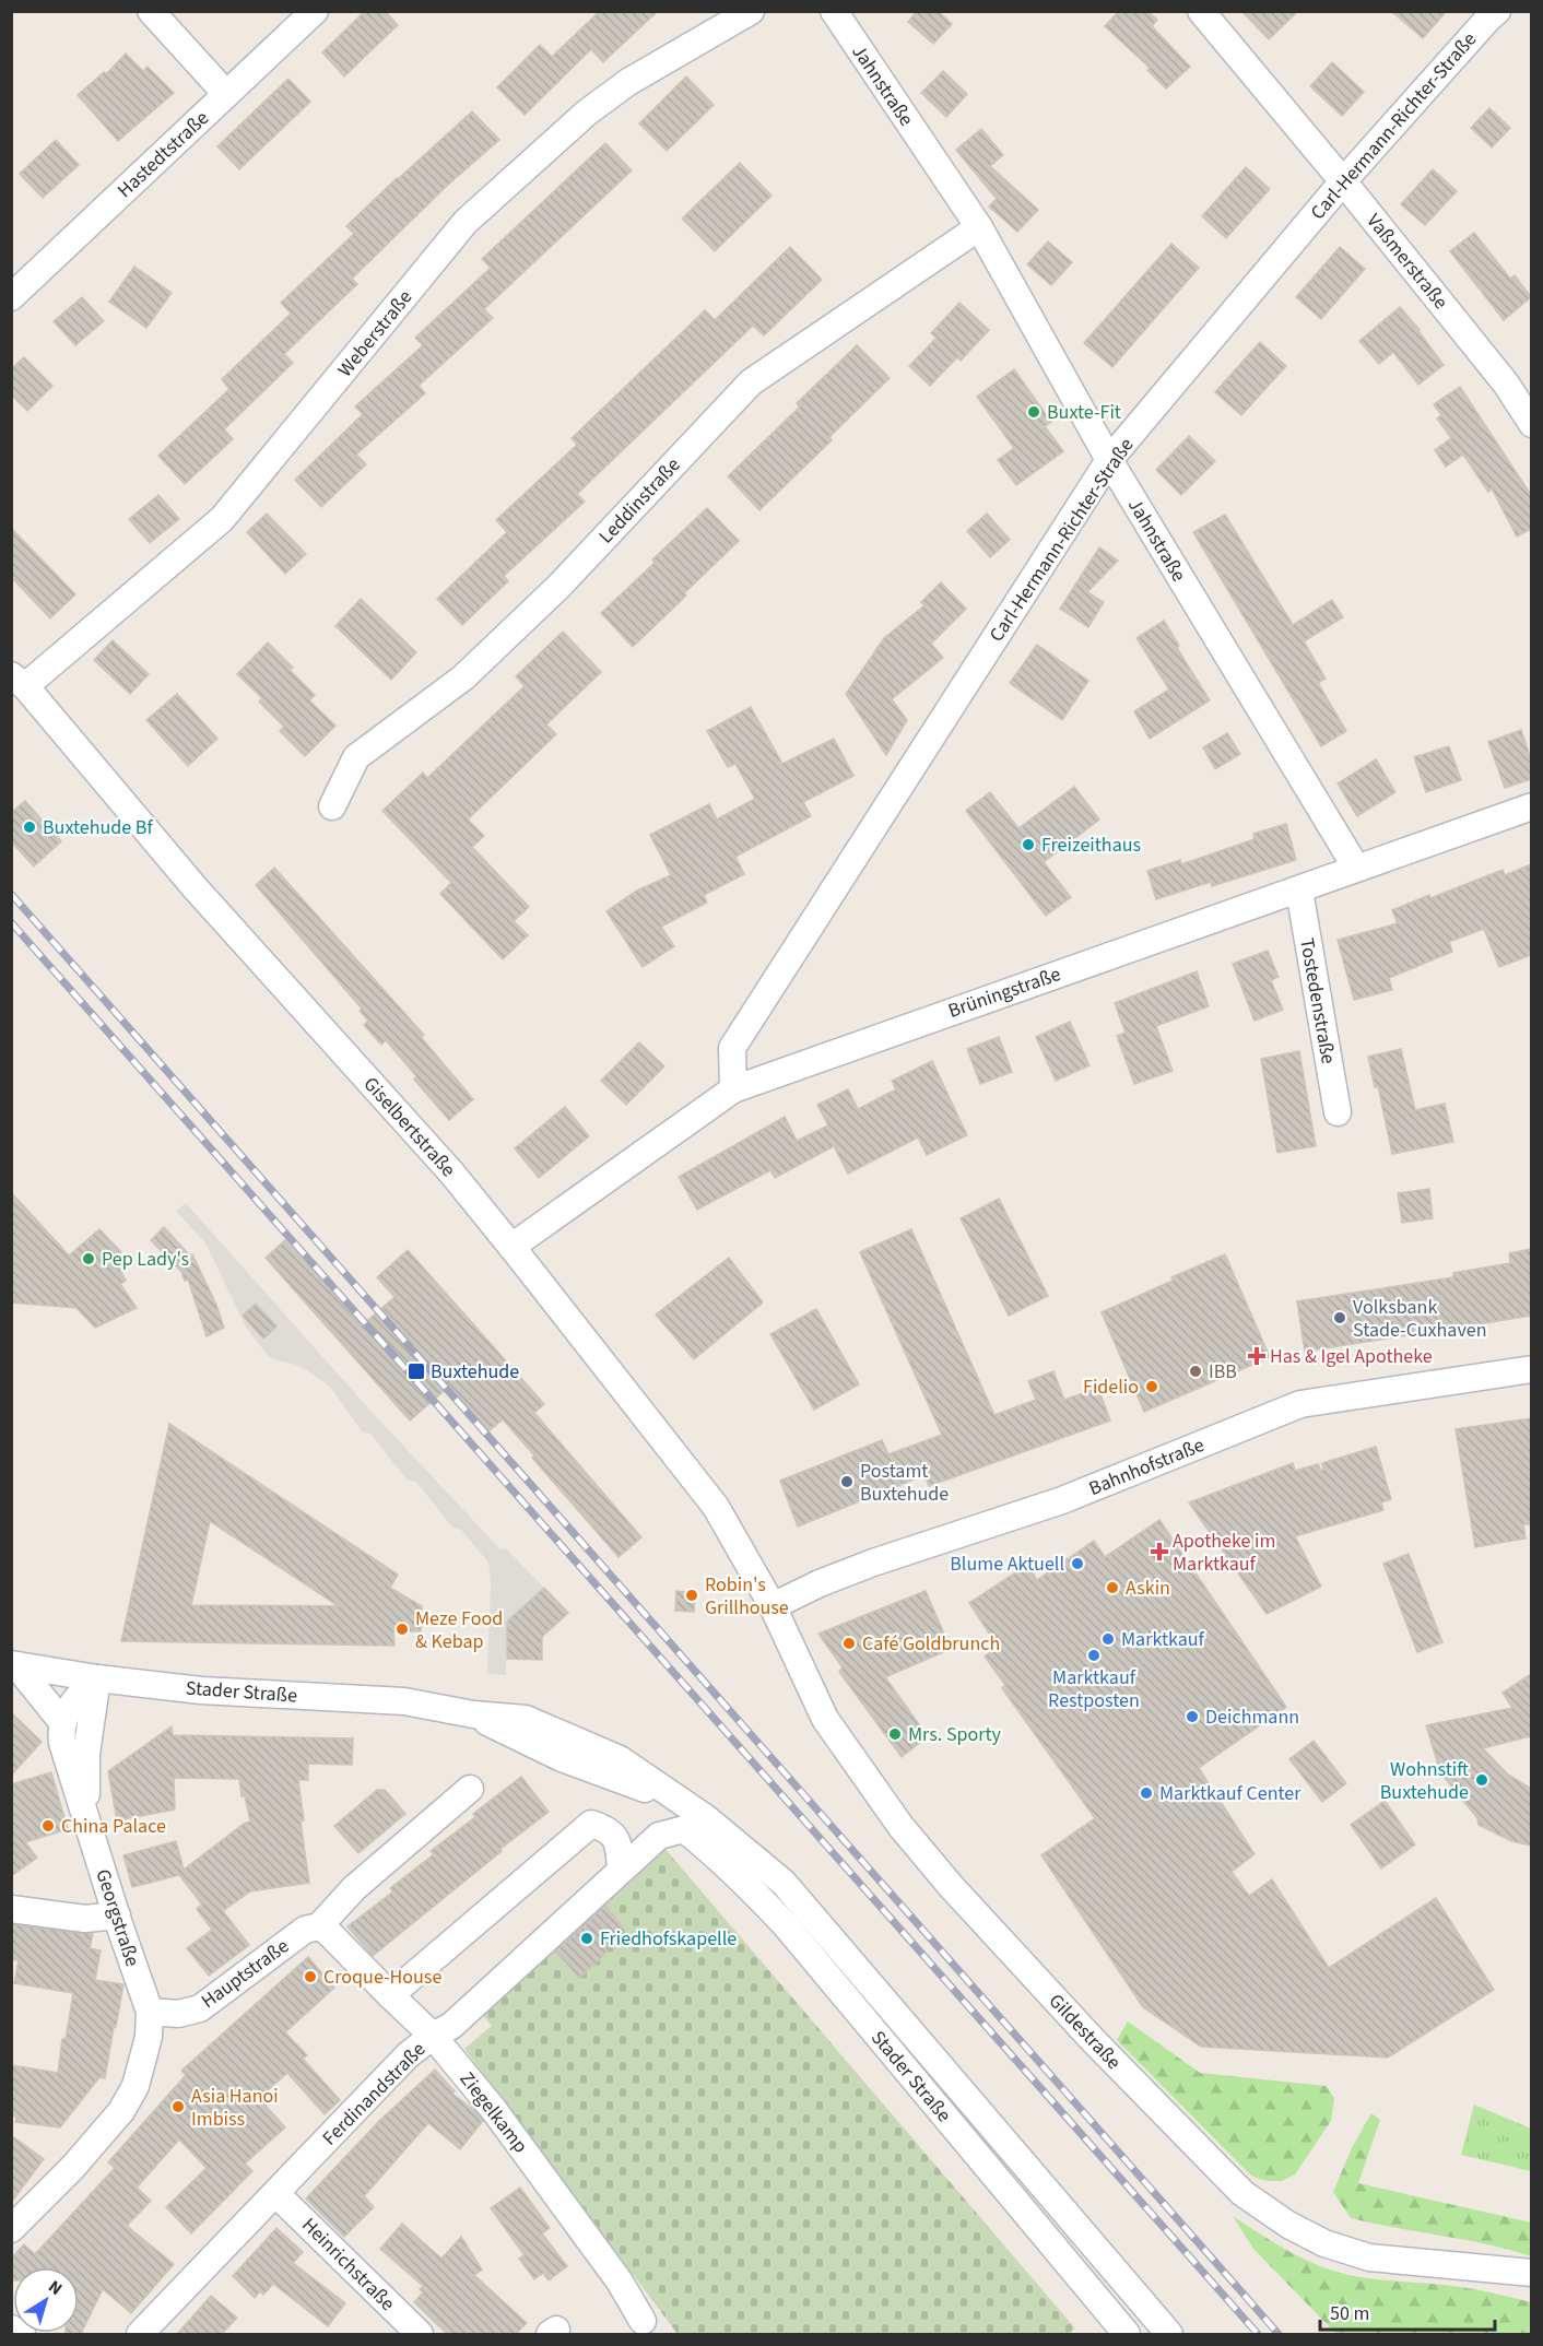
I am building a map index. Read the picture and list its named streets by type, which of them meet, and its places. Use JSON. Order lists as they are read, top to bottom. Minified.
{"streets":{"street":["Jahnstraße","Carl-Hermann-Richter-Straße","Hastedtstraße","Vaßmerstraße","Weberstraße","Leddinstraße","Brüningstraße","Tostedenstraße","Giselbertstraße","Bahnhofstraße","Stader Straße","Georgstraße","Hauptstraße","Gildestraße","Ferdinandstraße","Ziegelkamp","Heinrichstraße"]},"crossings":[["Jahnstraße","Carl-Hermann-Richter-Straße"],["Jahnstraße","Leddinstraße"],["Jahnstraße","Brüningstraße"],["Carl-Hermann-Richter-Straße","Vaßmerstraße"],["Carl-Hermann-Richter-Straße","Brüningstraße"],["Weberstraße","Giselbertstraße"],["Brüningstraße","Tostedenstraße"],["Brüningstraße","Giselbertstraße"],["Giselbertstraße","Bahnhofstraße"],["Giselbertstraße","Gildestraße"],["Bahnhofstraße","Gildestraße"],["Stader Straße","Georgstraße"],["Stader Straße","Ferdinandstraße"],["Georgstraße","Hauptstraße"],["Hauptstraße","Ziegelkamp"],["Ferdinandstraße","Ziegelkamp"],["Ferdinandstraße","Heinrichstraße"]],"places":{"other":["Buxte-Fit","Buxtehude Bf","Freizeithaus","Pep Lady's","Volksbank Stade-Cuxhaven","IBB","Fidelio","Postamt Buxtehude","Blume Aktuell","Askin","Robin's Grillhouse","Meze Food & Kebap","Marktkauf","Café Goldbrunch","Marktkauf Restposten","Deichmann","Mrs. Sporty","Wohnstift Buxtehude","Marktkauf Center","China Palace","Friedhofskapelle","Croque-House","Asia Hanoi Imbiss"],"health":["Has & Igel Apotheke","Apotheke im Marktkauf"],"transit":["Buxtehude"]},"scale_bar":"50 m","north":"top right"}
